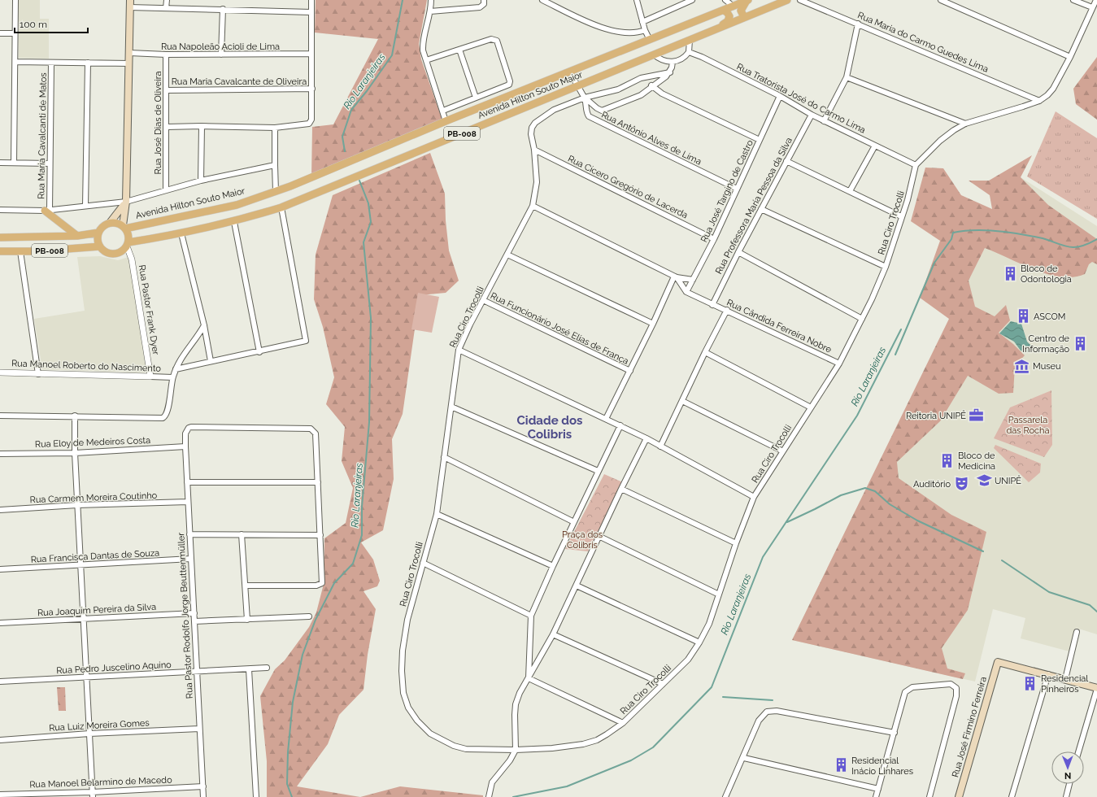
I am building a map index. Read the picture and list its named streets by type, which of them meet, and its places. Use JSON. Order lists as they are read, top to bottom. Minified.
{"streets":{"main road":["Avenida Hilton Souto Maior","PB-008","Rua José Firmino Ferreira"],"street":["Rua Maria do Carmo Guedes Lima","Rua Napoleão Acioli de Lima","Rua Maria Cavalcante de Oliveira","Rua Tratorista José do Carmo Lima","Rua José Dias de Oliveira","Rua Maria Cavalcanti de Matos","Rua Antônio Alves de Lima","Rua Cícero Gregório de Lacerda","Rua José Targino de Castro","Rua Professora Maria Pessoa da Silva","Rua Ciro Trocolli","Rua Pastor Frank Dyer","Rua Cândida Ferreira Nobre","Rua Funcionário José Elias de França","Rua Manoel Roberto do Nascimento","Rua Eloy de Medeiros Costa","Rua Carmem Moreira Coutinho","Rua Francisca Dantas de Souza","Rua Joaquim Pereira da Silva","Rua Pastor Rodolfo Jorge Beuttenmüller","Rua Pedro Juscelino Aquino","Rua Luiz Moreira Gomes","Rua Manoel Belarmino de Macedo"]},"crossings":[["Rua Napoleão Acioli de Lima","Rua José Dias de Oliveira"],["Rua Maria Cavalcante de Oliveira","Rua José Dias de Oliveira"],["Avenida Hilton Souto Maior","PB-008"],["Avenida Hilton Souto Maior","Rua Antônio Alves de Lima"],["Avenida Hilton Souto Maior","Rua Pastor Frank Dyer"],["Rua Tratorista José do Carmo Lima","Rua José Targino de Castro"],["Rua Tratorista José do Carmo Lima","Rua Professora Maria Pessoa da Silva"],["Rua Tratorista José do Carmo Lima","Rua Ciro Trocolli"],["PB-008","Rua Pastor Frank Dyer"],["Rua Antônio Alves de Lima","Rua José Targino de Castro"],["Rua Antônio Alves de Lima","Rua Ciro Trocolli"],["Rua Cícero Gregório de Lacerda","Rua José Targino de Castro"],["Rua Cícero Gregório de Lacerda","Rua Ciro Trocolli"],["Rua José Targino de Castro","Rua Cândida Ferreira Nobre"],["Rua Professora Maria Pessoa da Silva","Rua Cândida Ferreira Nobre"],["Rua Ciro Trocolli","Rua Cândida Ferreira Nobre"],["Rua Ciro Trocolli","Rua Funcionário José Elias de França"],["Rua Pastor Frank Dyer","Rua Manoel Roberto do Nascimento"],["Rua Eloy de Medeiros Costa","Rua Pastor Rodolfo Jorge Beuttenmüller"],["Rua Carmem Moreira Coutinho","Rua Pastor Rodolfo Jorge Beuttenmüller"],["Rua Francisca Dantas de Souza","Rua Pastor Rodolfo Jorge Beuttenmüller"],["Rua Joaquim Pereira da Silva","Rua Pastor Rodolfo Jorge Beuttenmüller"],["Rua Pastor Rodolfo Jorge Beuttenmüller","Rua Pedro Juscelino Aquino"],["Rua Pastor Rodolfo Jorge Beuttenmüller","Rua Luiz Moreira Gomes"],["Rua Pastor Rodolfo Jorge Beuttenmüller","Rua Manoel Belarmino de Macedo"]],"districts":["Cidade dos Colibris"],"water":["Rio Laranjeiras"],"parks":["Passarela das Rocha","Praça dos Colibris"],"places":{"building":["Bloco de Odontologia","ASCOM","Centro de Informação","Bloco de Medicina","Residencial Pinheiros","Residencial Inácio Linhares"],"museum":["Museu"],"office":["Reitoria UNIPÊ"],"school or university":["UNIPÊ"],"theatre":["Auditório"]},"scale_bar":"100 m","north":"bottom"}
